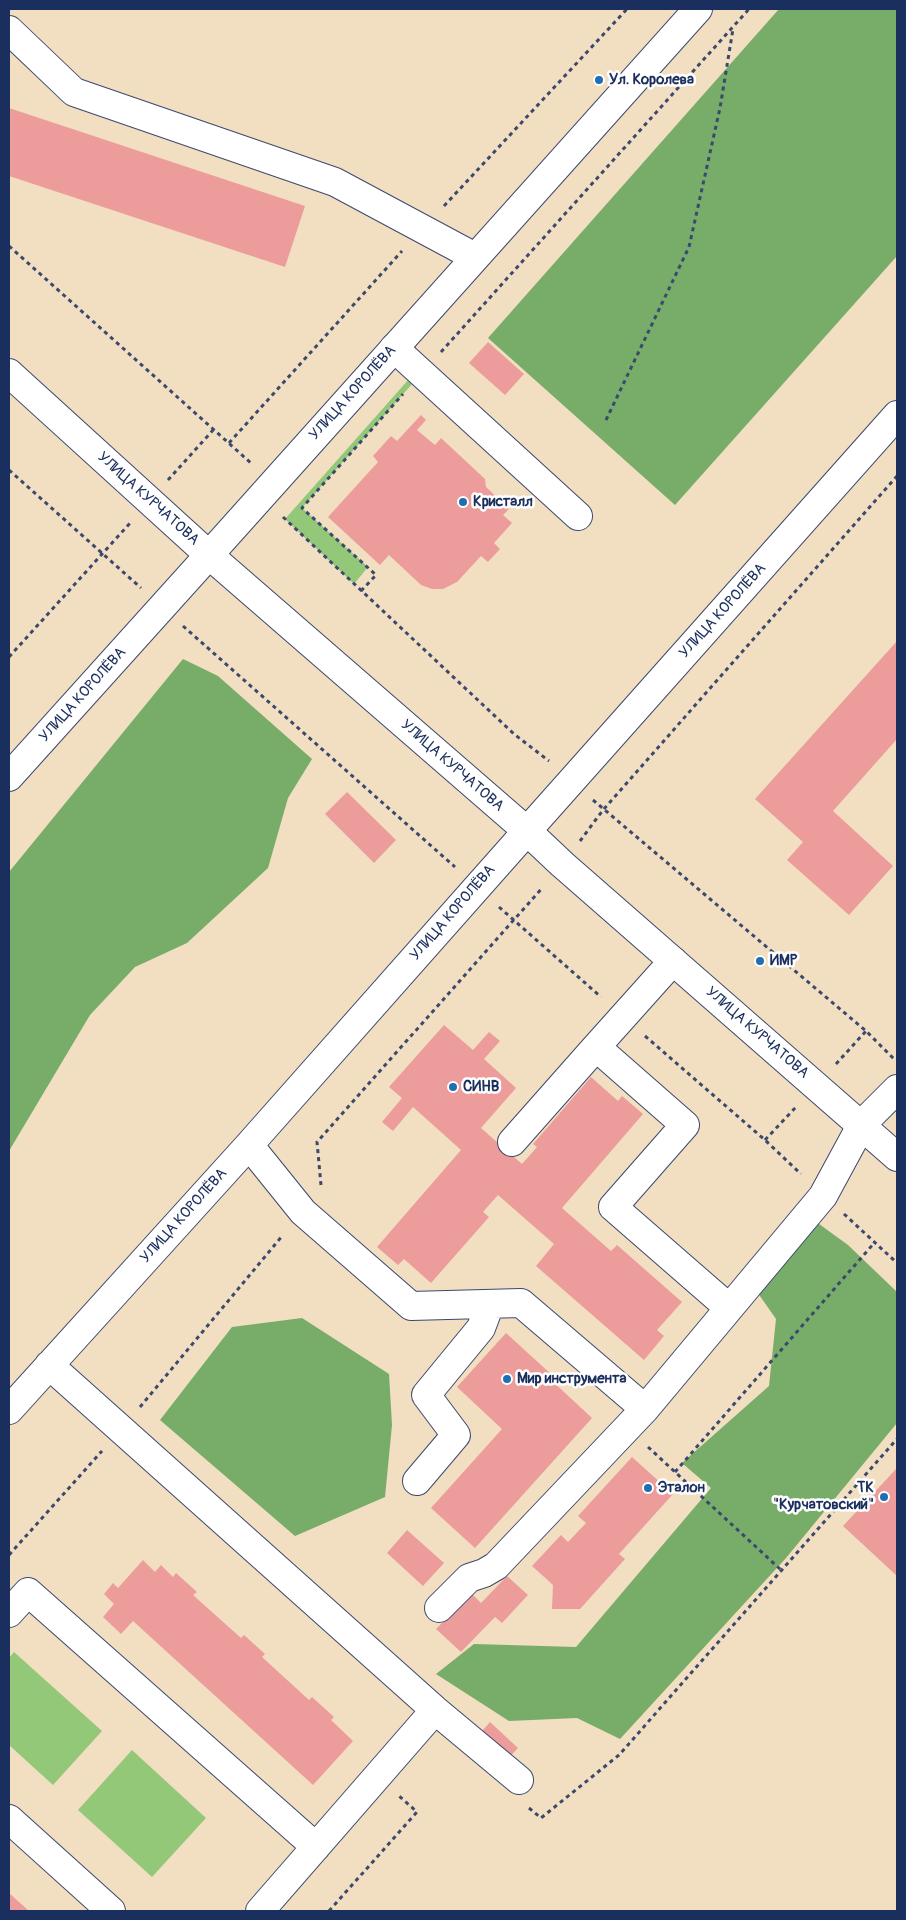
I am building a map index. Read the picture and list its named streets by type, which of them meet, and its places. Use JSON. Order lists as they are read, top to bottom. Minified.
{"streets":{"main road":["УЛИЦА КОРОЛЁВА","УЛИЦА КУРЧАТОВА"]},"crossings":[["УЛИЦА КОРОЛЁВА","УЛИЦА КУРЧАТОВА"]],"places":["Ул. Королева","Кристалл","ИМР","СИНВ","Мир инструмента","Эталон","ТК \"Курчатовский\""]}
